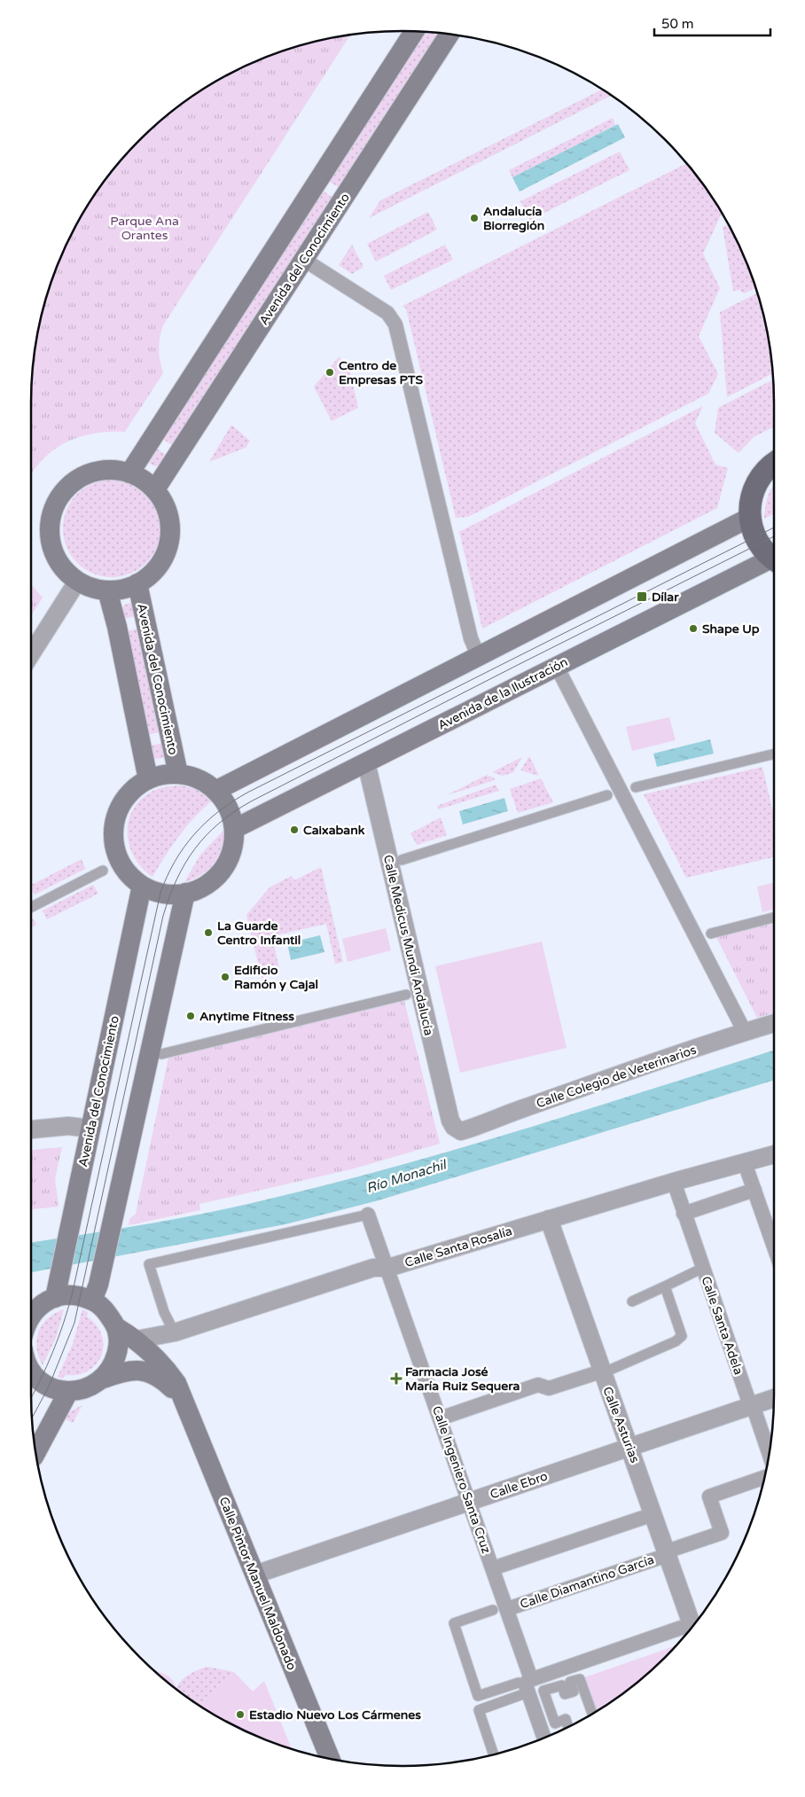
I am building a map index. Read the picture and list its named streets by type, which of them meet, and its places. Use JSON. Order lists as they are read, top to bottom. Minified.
{"streets":{"main road":["Avenida del Conocimiento","Avenida de la Ilustración","Calle Pintor Manuel Maldonado"],"street":["Calle Medicus Mundi Andalucía","Calle Colegio de Veterinarios","Calle Santa Rosalía","Calle Santa Adela","Calle Asturias","Calle Ingeniero Santa Cruz","Calle Ebro","Calle Diamantino García"]},"crossings":[["Avenida del Conocimiento","Avenida de la Ilustración"],["Avenida de la Ilustración","Calle Medicus Mundi Andalucía"],["Calle Medicus Mundi Andalucía","Calle Colegio de Veterinarios"],["Calle Santa Rosalía","Calle Santa Adela"],["Calle Santa Rosalía","Calle Asturias"],["Calle Santa Rosalía","Calle Ingeniero Santa Cruz"],["Calle Santa Rosalía","Calle Pintor Manuel Maldonado"],["Calle Santa Adela","Calle Ebro"],["Calle Asturias","Calle Ebro"],["Calle Asturias","Calle Diamantino García"],["Calle Ingeniero Santa Cruz","Calle Ebro"],["Calle Ingeniero Santa Cruz","Calle Diamantino García"],["Calle Ebro","Calle Pintor Manuel Maldonado"]],"water":["Río Monachil"],"parks":["Parque Ana Orantes"],"places":{"other":["Andalucía Biorregión","Centro de Empresas PTS","Shape Up","Caixabank","La Guarde Centro Infantil","Edificio Ramón y Cajal","Anytime Fitness","Estadio Nuevo Los Cármenes"],"transit":["Dílar"],"health":["Farmacia José María Ruiz Sequera"]},"scale_bar":"50 m"}
